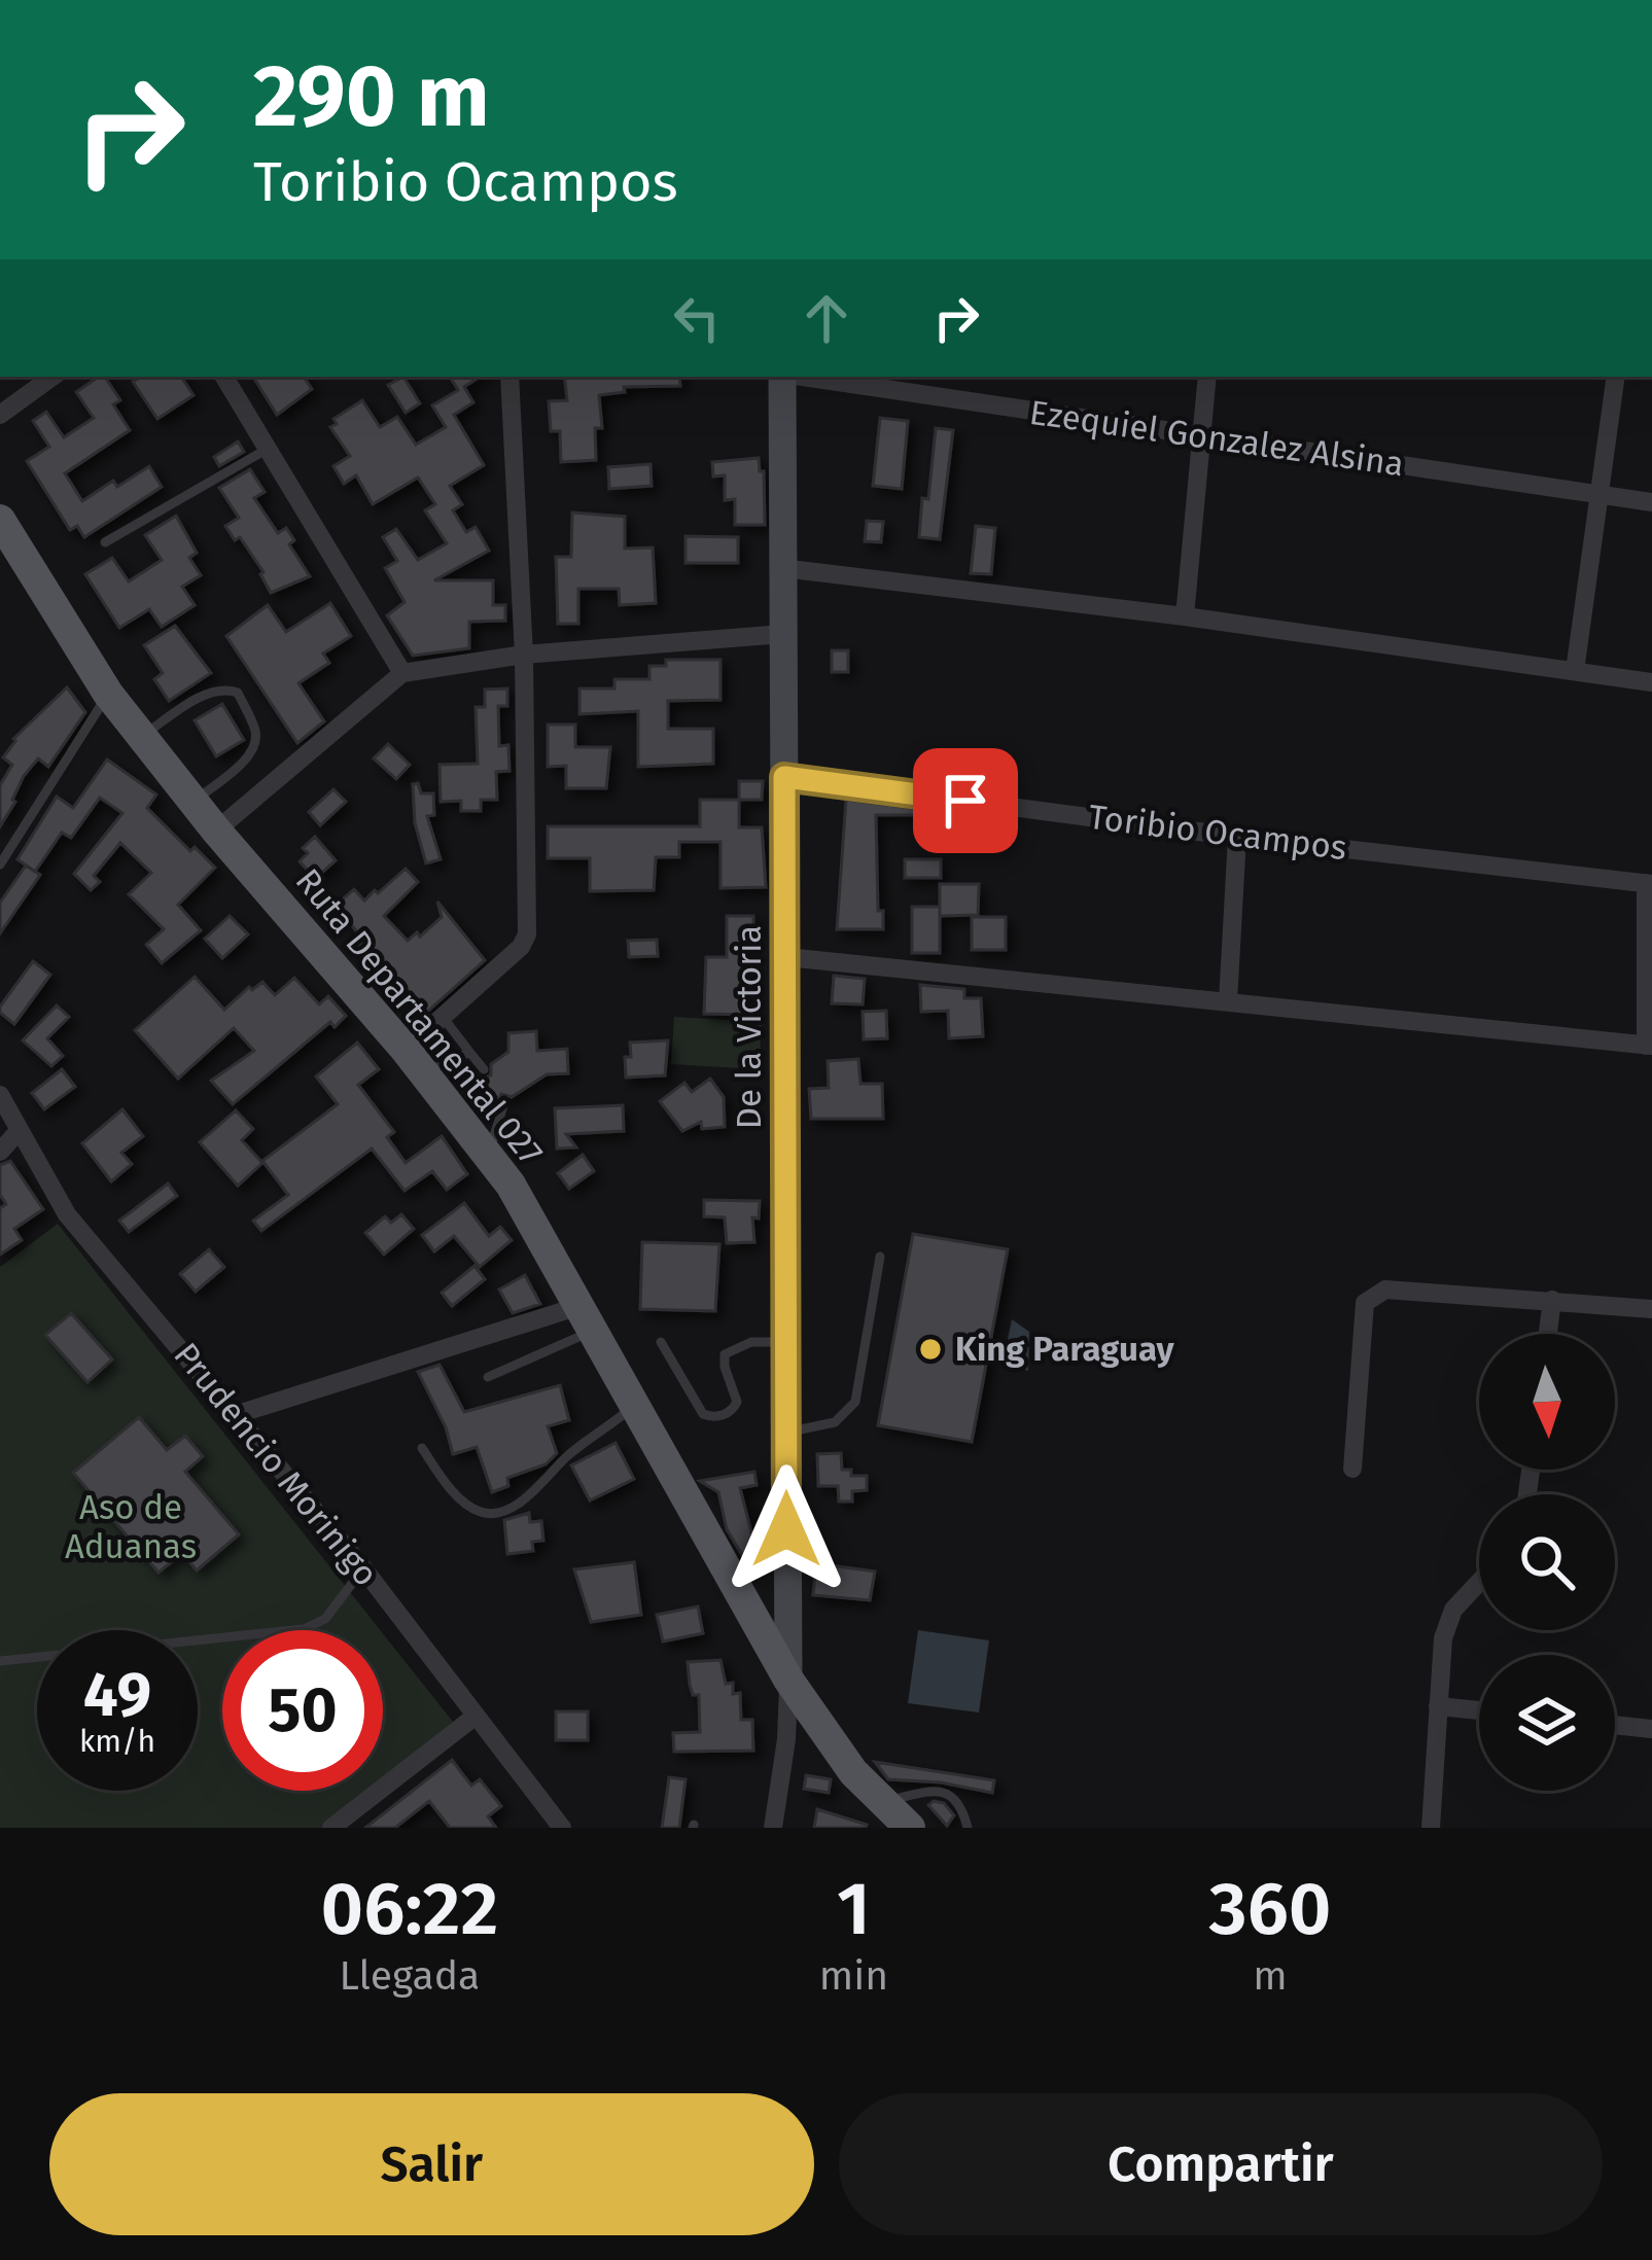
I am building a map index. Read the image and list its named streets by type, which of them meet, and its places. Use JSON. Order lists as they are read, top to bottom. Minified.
{"streets":{"main road":["Ruta Departamental 027","De la Victoria"],"street":["Ezequiel Gonzalez Alsina","Toribio Ocampos","Prudencio Morinigo"]},"crossings":[["Toribio Ocampos","De la Victoria"],["Ruta Departamental 027","De la Victoria"]],"parks":["Aso de Aduanas"],"places":["King Paraguay"],"north":"bottom","page":{"turn":["290 m","Toribio Ocampos"],"speed":"49 km/h","limit":"50","eta":["06:22","Llegada","1","min","360","m"],"buttons":["Salir","Compartir"]}}
